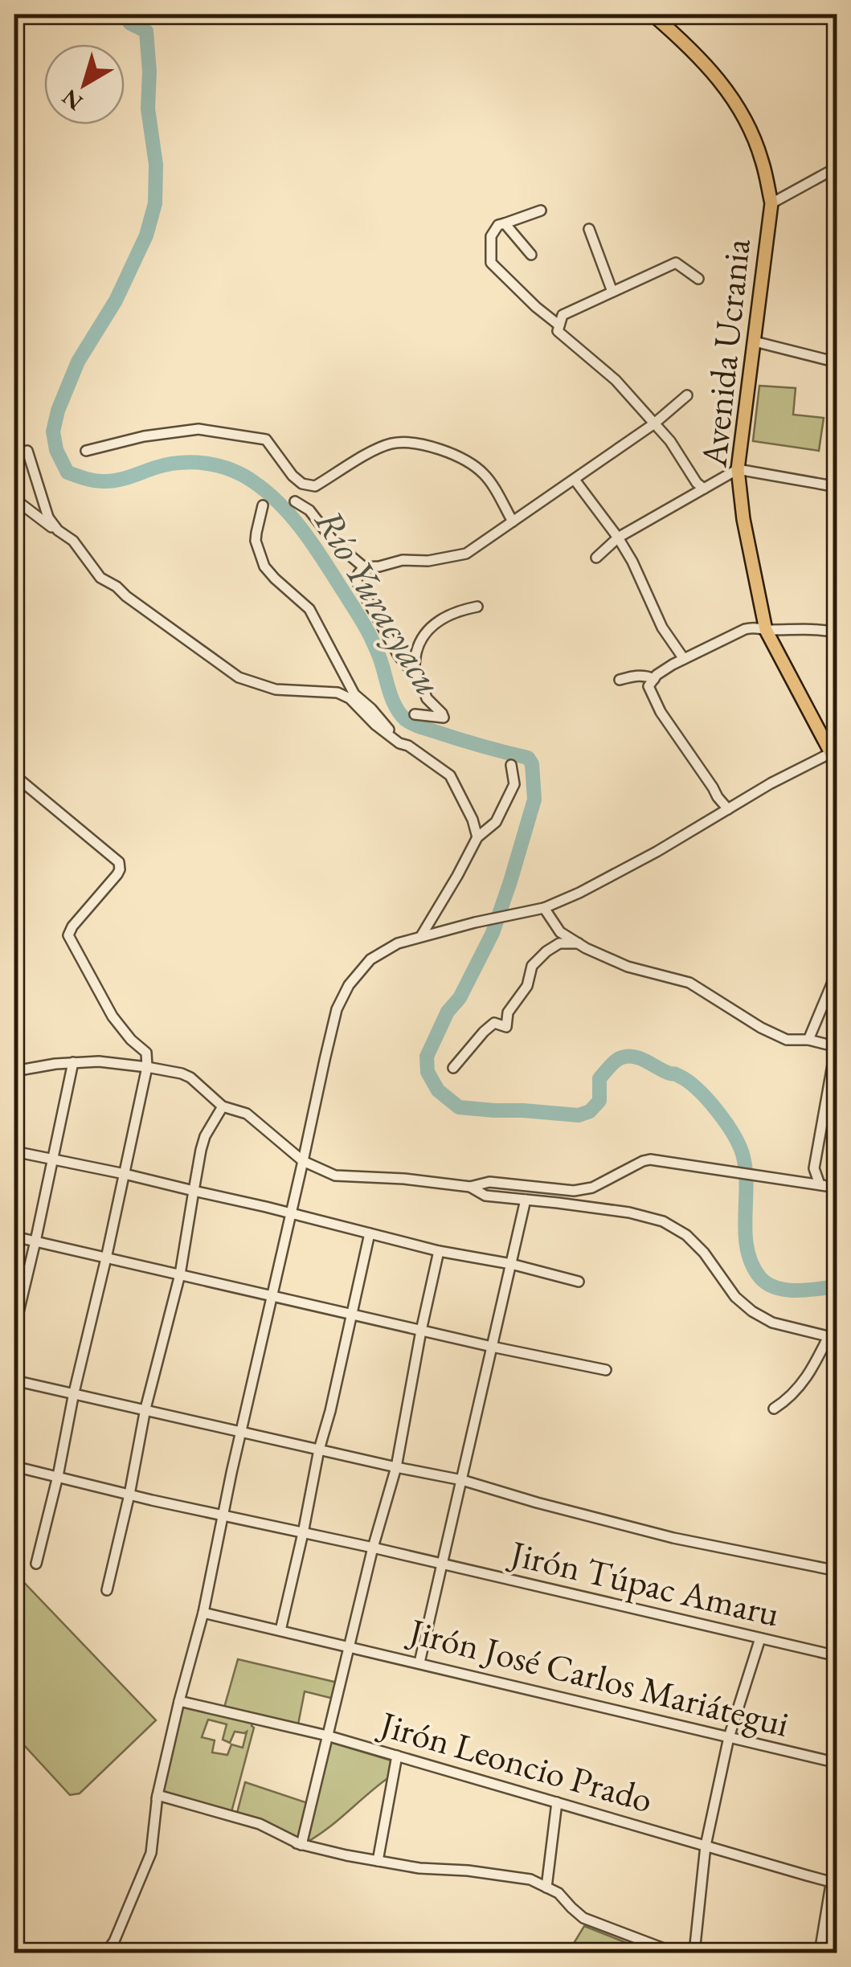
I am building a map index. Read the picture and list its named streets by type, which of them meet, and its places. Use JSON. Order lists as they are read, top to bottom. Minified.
{"streets":{"main road":["Avenida Ucrania"],"street":["Jirón Túpac Amaru","Jirón José Carlos Mariátegui","Jirón Leoncio Prado"]},"water":["Río Yuracyacu"],"north":"bottom left"}
